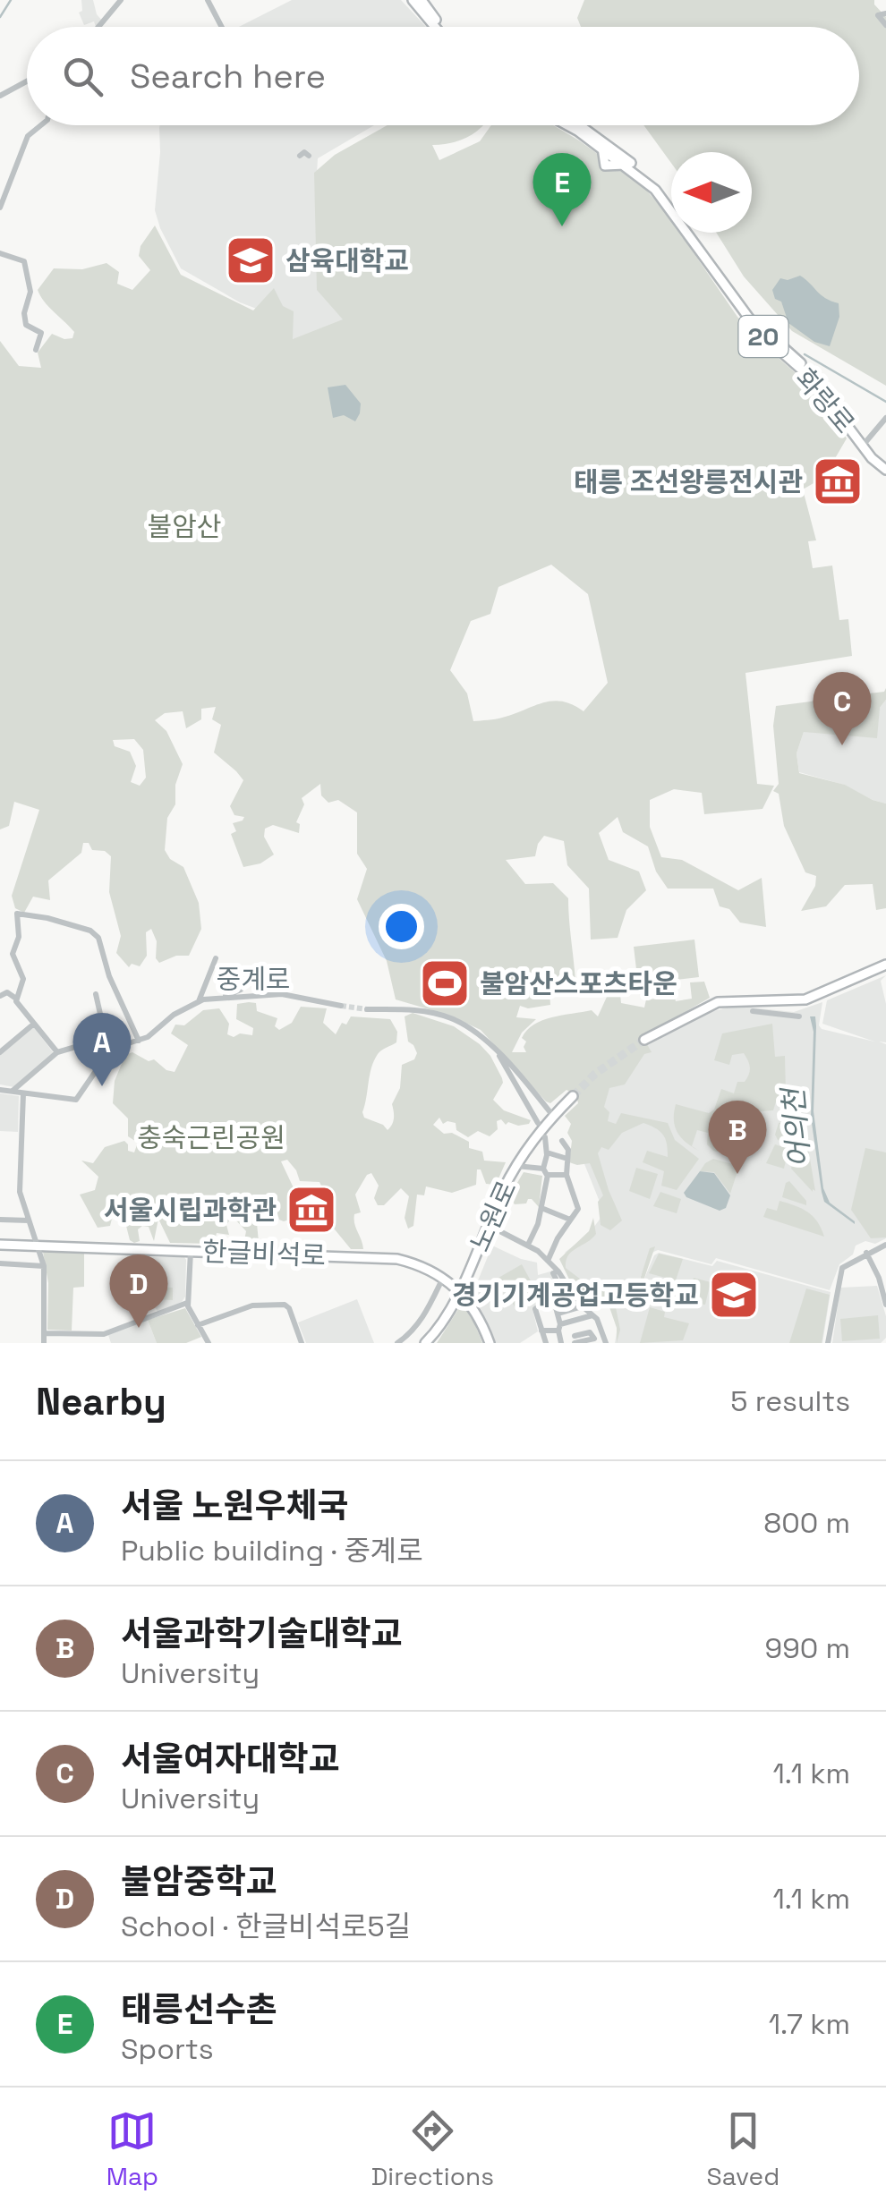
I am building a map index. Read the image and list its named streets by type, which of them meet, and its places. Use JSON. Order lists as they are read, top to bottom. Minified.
{"streets":{"main road":["20","화랑로","노원로","한글비석로"],"street":["중계로"]},"crossings":[["노원로","한글비석로"]],"water":["어의천"],"parks":["불암산","충숙근린공원"],"places":{"school or university":["삼육대학교","경기기계공업고등학교"],"museum":["태릉 조선왕릉전시관","서울시립과학관"],"sports":["불암산스포츠타운"]},"north":"left","page":{"search":"Search here","pins":["E","C","A","B","D"],"heading":["Nearby","5 results"],"list":[{"mark":"A","name":"서울 노원우체국","note":"Public building · 중계로","value":"800 m"},{"mark":"B","name":"서울과학기술대학교","note":"University","value":"990 m"},{"mark":"C","name":"서울여자대학교","note":"University","value":"1.1 km"},{"mark":"D","name":"불암중학교","note":"School · 한글비석로5길","value":"1.1 km"},{"mark":"E","name":"태릉선수촌","note":"Sports","value":"1.7 km"}],"nav":["Map","Directions","Saved"]}}
